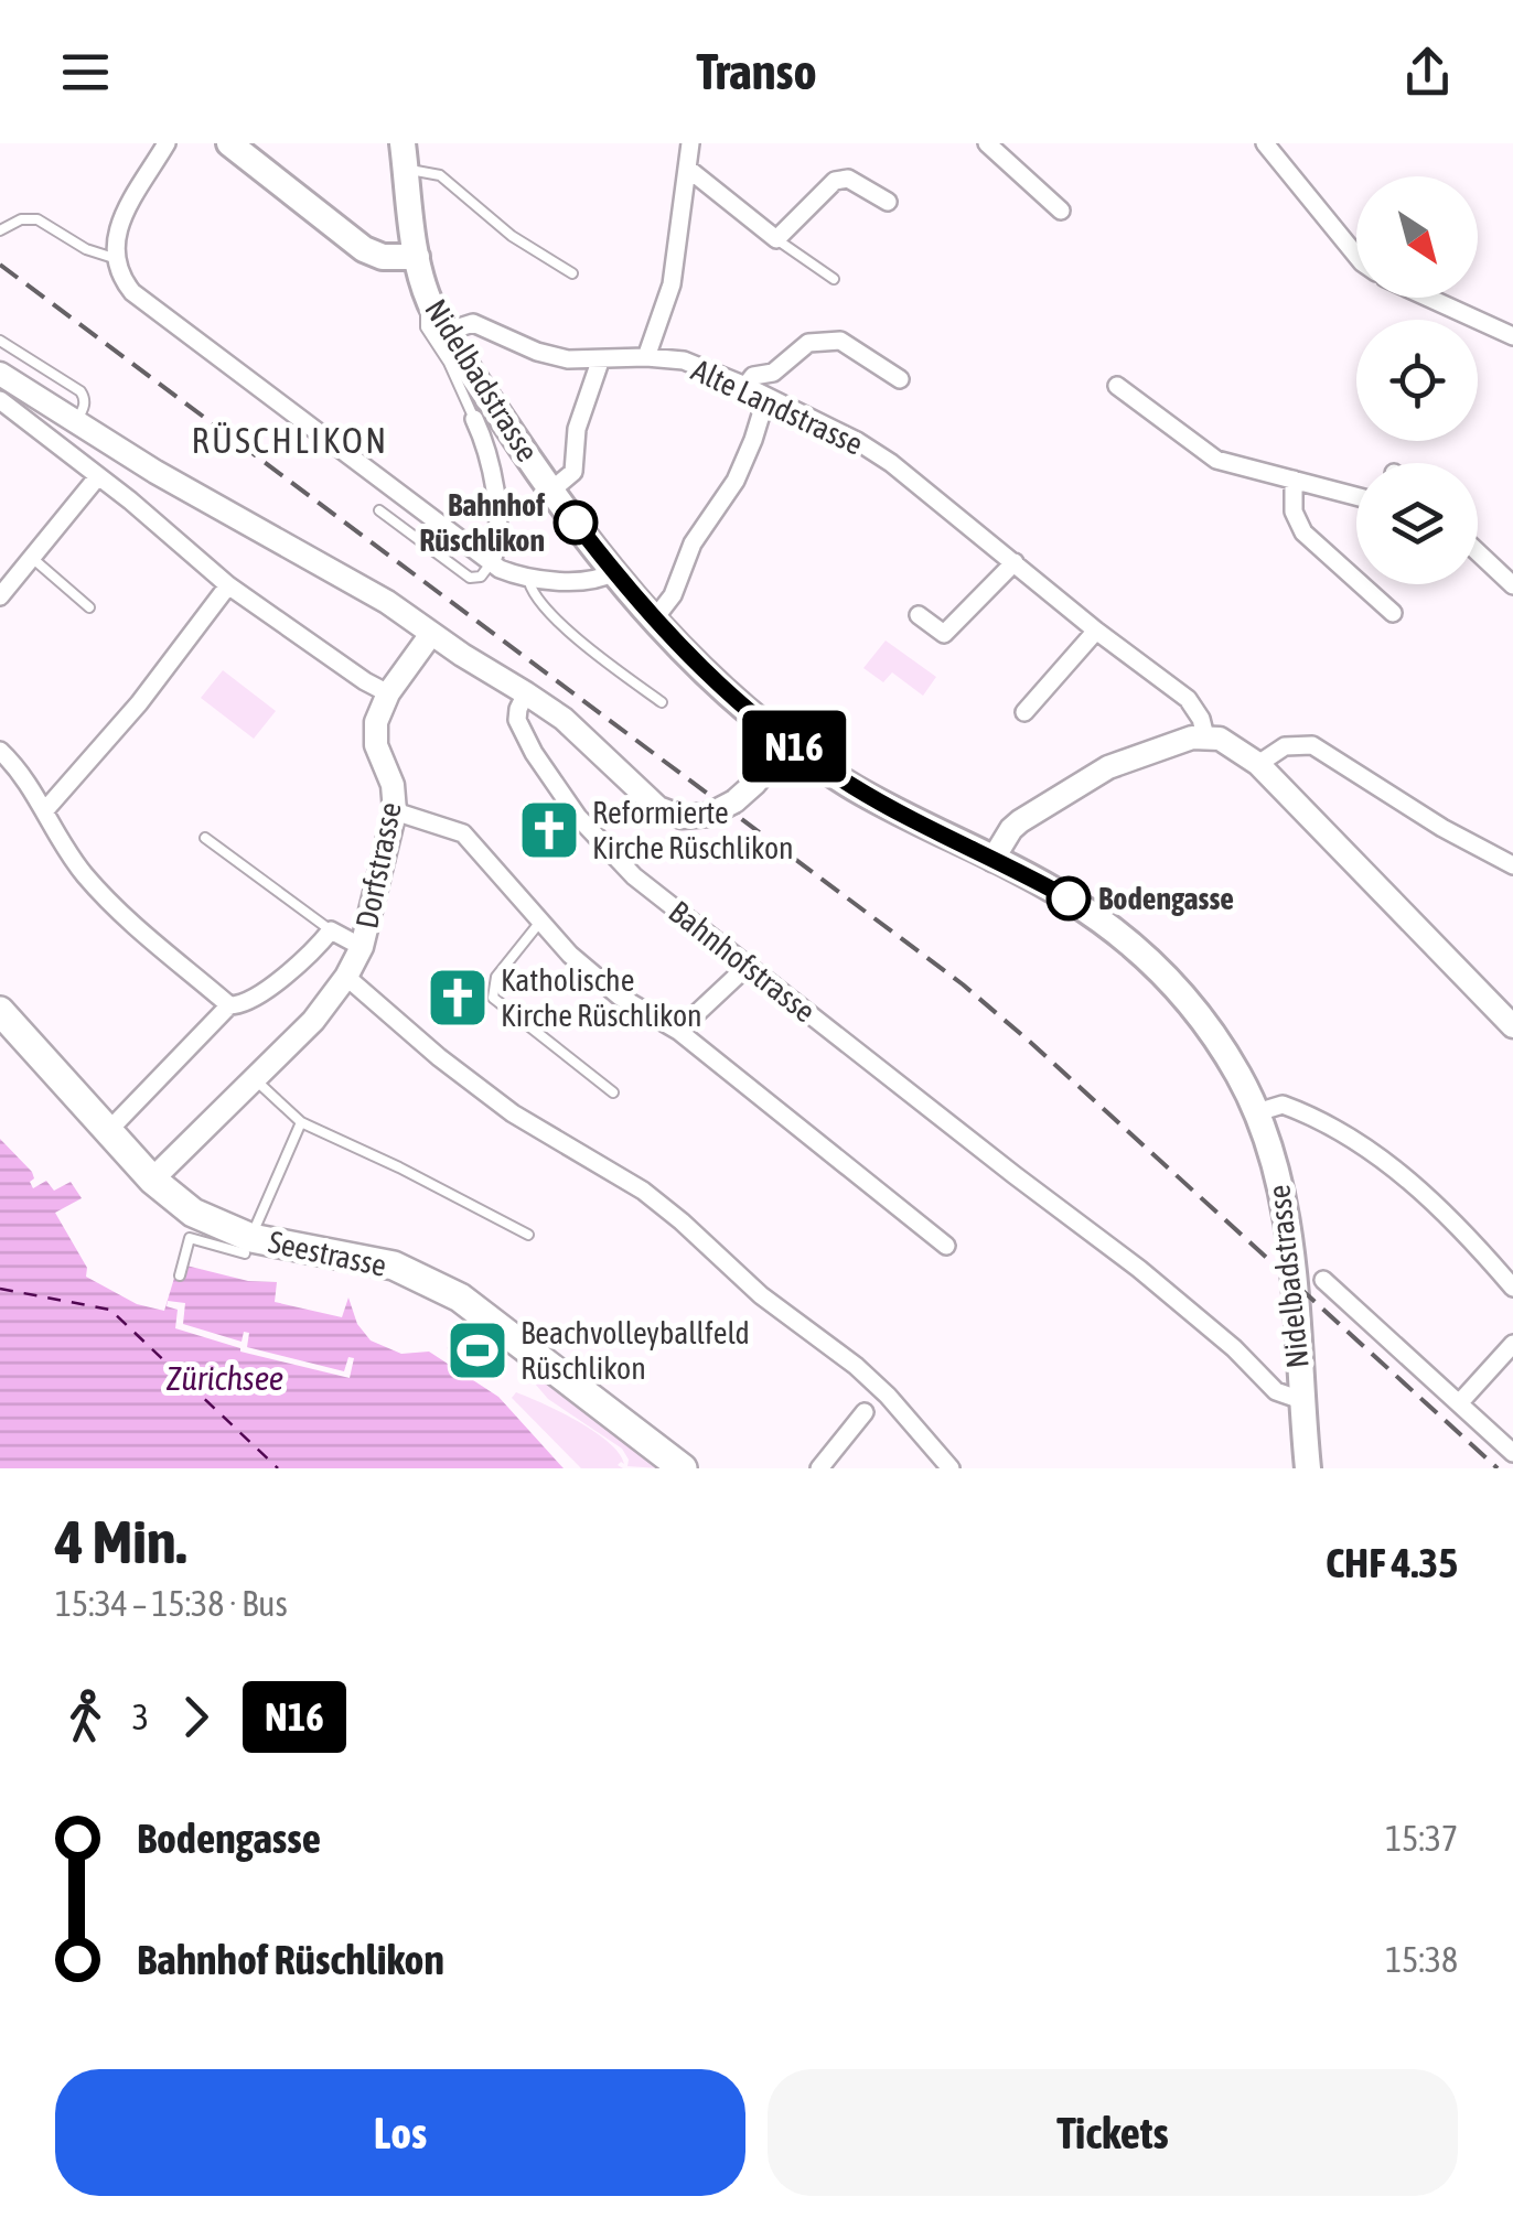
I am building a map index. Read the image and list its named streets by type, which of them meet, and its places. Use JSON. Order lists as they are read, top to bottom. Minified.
{"streets":{"main road":["Nidelbadstrasse","Seestrasse"],"street":["Alte Landstrasse","Dorfstrasse","Bahnhofstrasse"]},"crossings":[["Nidelbadstrasse","Alte Landstrasse"],["Nidelbadstrasse","Bahnhofstrasse"],["Dorfstrasse","Seestrasse"]],"districts":["RÜSCHLIKON"],"water":["Zürichsee"],"places":{"other":["Bahnhof Rüschlikon","Bodengasse"],"church":["Reformierte Kirche Rüschlikon","Katholische Kirche Rüschlikon"],"sports":["Beachvolleyballfeld Rüschlikon"]},"lines":["bus line N16"],"north":"bottom right","page":{"header":"Transo","on_map":"N16","heading":["4 Min.","15:34 – 15:38 · Bus","CHF 4.35"],"legs":["3","N16"],"list":[{"name":"Bodengasse","value":"15:37"},{"name":"Bahnhof Rüschlikon","value":"15:38"}],"buttons":["Los","Tickets"]}}
